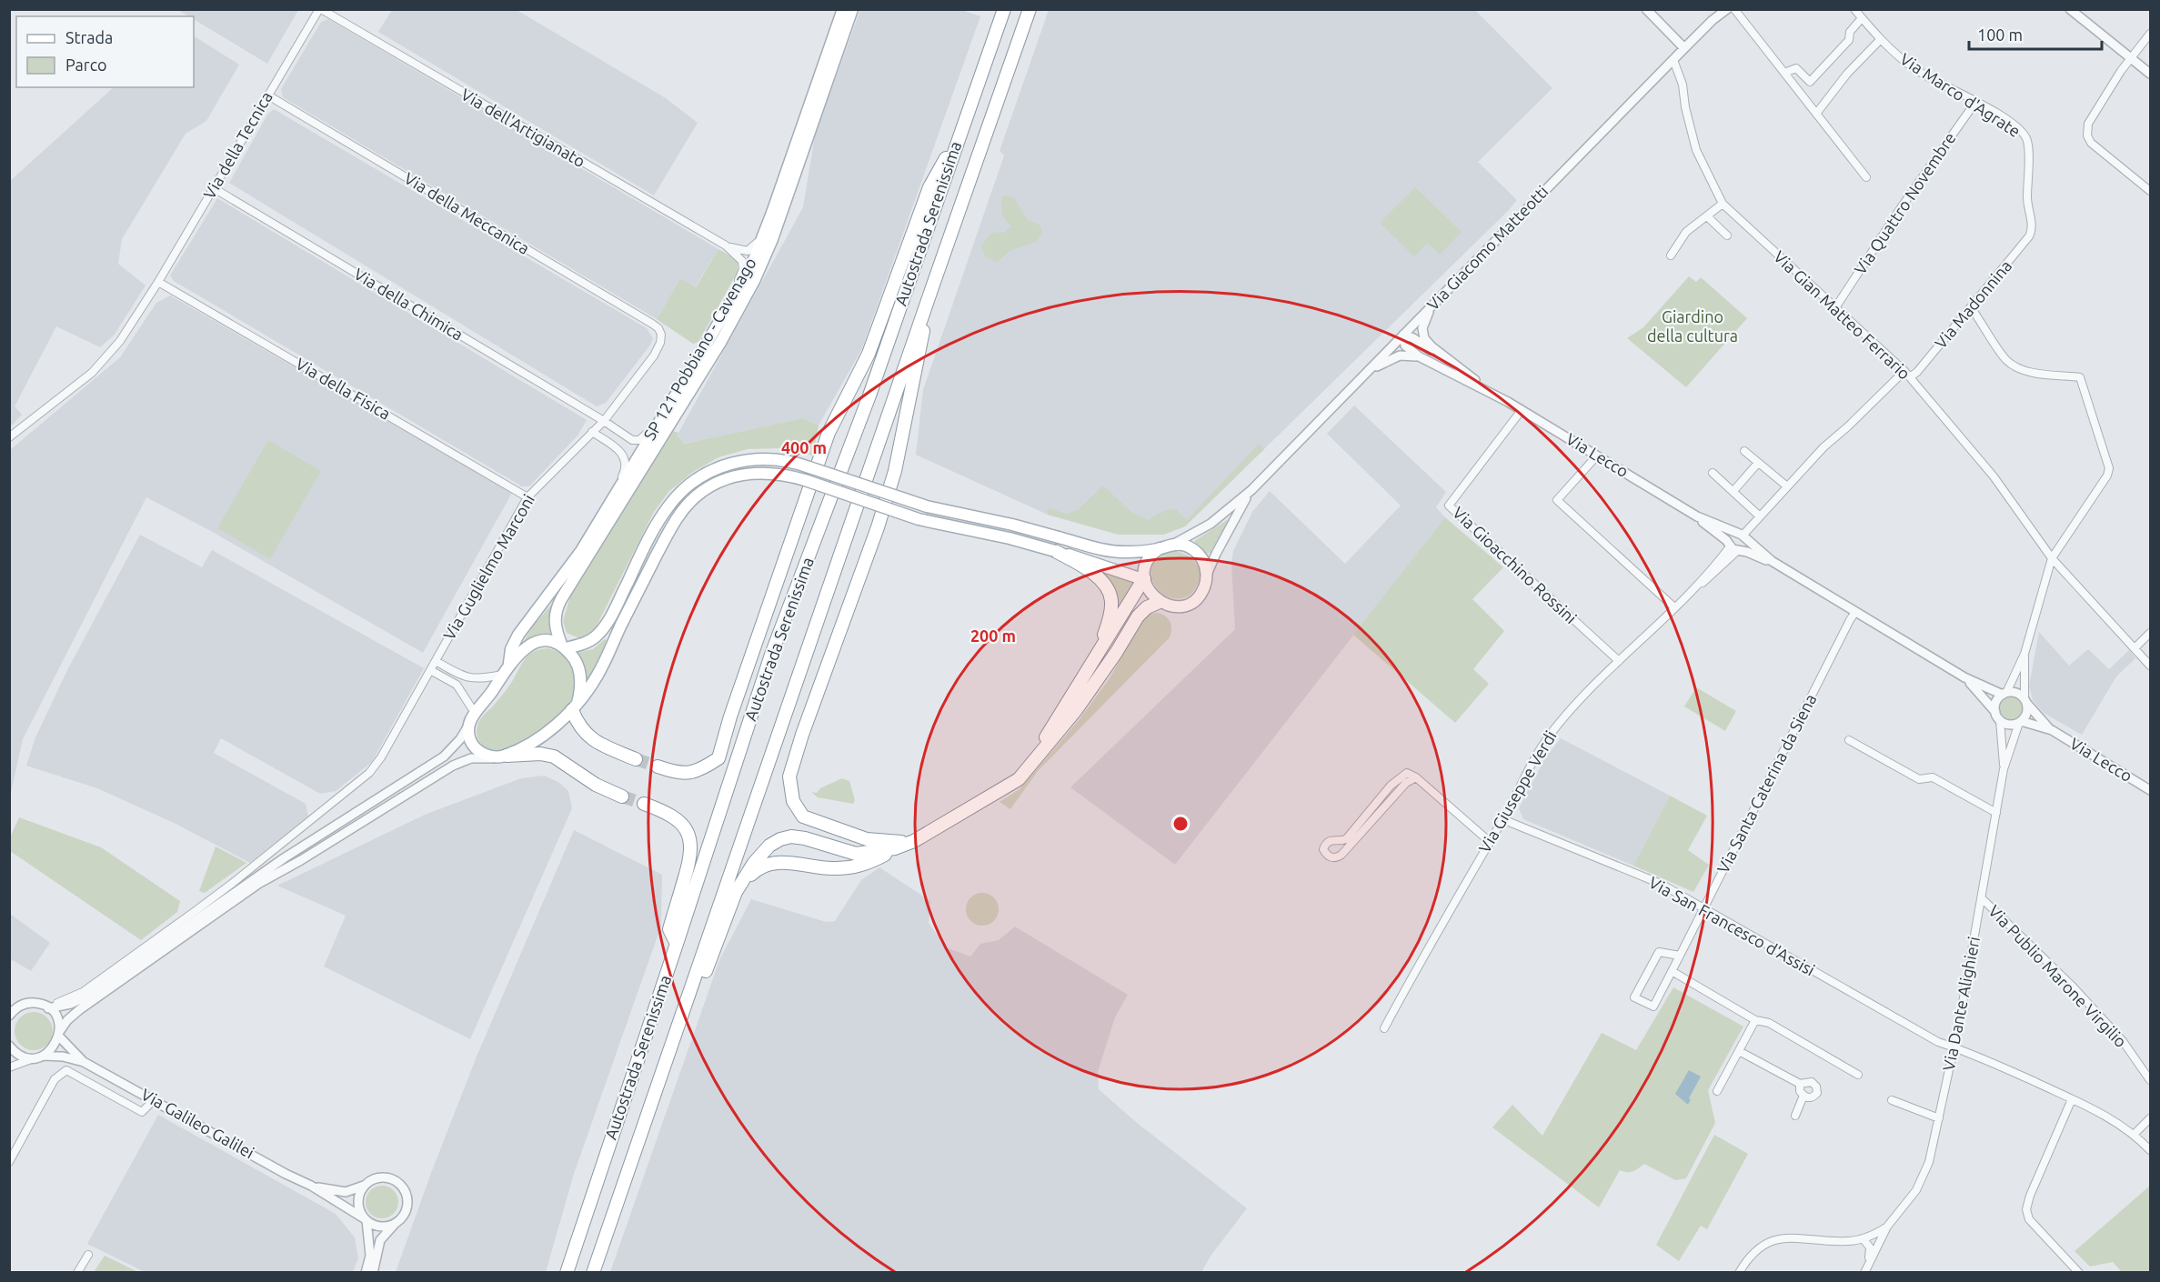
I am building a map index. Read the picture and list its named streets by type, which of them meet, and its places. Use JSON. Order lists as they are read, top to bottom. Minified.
{"streets":{"highway":["Autostrada Serenissima"],"main road":["SP 121 Pobbiano - Cavenago"],"street":["Via Marco d'Agrate","Via dell'Artigianato","Via della Tecnica","Via Quattro Novembre","Via della Meccanica","Via Giacomo Matteotti","Via della Chimica","Via Madonnina","Via Gian Matteo Ferrario","Via della Fisica","Via Lecco","Via Gioacchino Rossini","Via Guglielmo Marconi","Via Santa Caterina da Siena","Via Giuseppe Verdi","Via San Francesco d'Assisi","Via Publio Marone Virgilio","Via Dante Alighieri","Via Galileo Galilei"]},"crossings":[["Via Marco d'Agrate","Via Quattro Novembre"],["Via Marco d'Agrate","Via Madonnina"],["Via dell'Artigianato","Via della Tecnica"],["Via dell'Artigianato","SP 121 Pobbiano - Cavenago"],["Via della Tecnica","Via della Meccanica"],["Via della Tecnica","Via della Chimica"],["Via della Tecnica","Via della Fisica"],["Via Quattro Novembre","Via Gian Matteo Ferrario"],["Via della Meccanica","Via Guglielmo Marconi"],["Via Giacomo Matteotti","Via Gian Matteo Ferrario"],["Via Giacomo Matteotti","Via Lecco"],["Via della Chimica","Via Guglielmo Marconi"],["Via Madonnina","Via Gian Matteo Ferrario"],["Via della Fisica","Via Guglielmo Marconi"],["Via Lecco","Via Gioacchino Rossini"],["Via Lecco","Via Santa Caterina da Siena"],["Via Lecco","Via Giuseppe Verdi"],["Via Lecco","Via Dante Alighieri"],["Via Gioacchino Rossini","Via Giuseppe Verdi"],["Via Guglielmo Marconi","Via Galileo Galilei"],["Via Santa Caterina da Siena","Via San Francesco d'Assisi"],["Via Giuseppe Verdi","Via San Francesco d'Assisi"],["Via San Francesco d'Assisi","Via Dante Alighieri"],["Via Publio Marone Virgilio","Via Dante Alighieri"]],"parks":["Giardino della cultura"],"legend":["Strada","Parco"],"scale_bar":"100 m","rings":["400 m","200 m"]}
